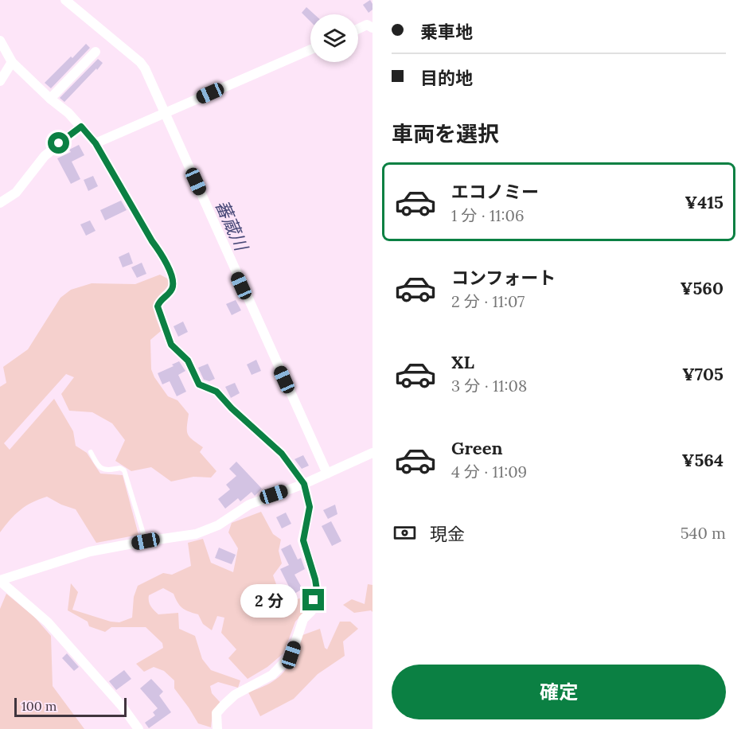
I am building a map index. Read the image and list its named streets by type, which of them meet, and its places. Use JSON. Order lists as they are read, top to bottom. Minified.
{"water":["蕃蔵川"],"scale_bar":"100 m","page":{"banner":["乗車地","目的地"],"heading":"車両を選択","list":[{"name":"エコノミー","note":"1 分 · 11:06","value":"¥415"},{"name":"コンフォート","note":"2 分 · 11:07","value":"¥560"},{"name":"XL","note":"3 分 · 11:08","value":"¥705"},{"name":"Green","note":"4 分 · 11:09","value":"¥564"}],"pay":["現金","540 m"],"bubble":"2 分","buttons":"確定","scale":"100 m"}}
